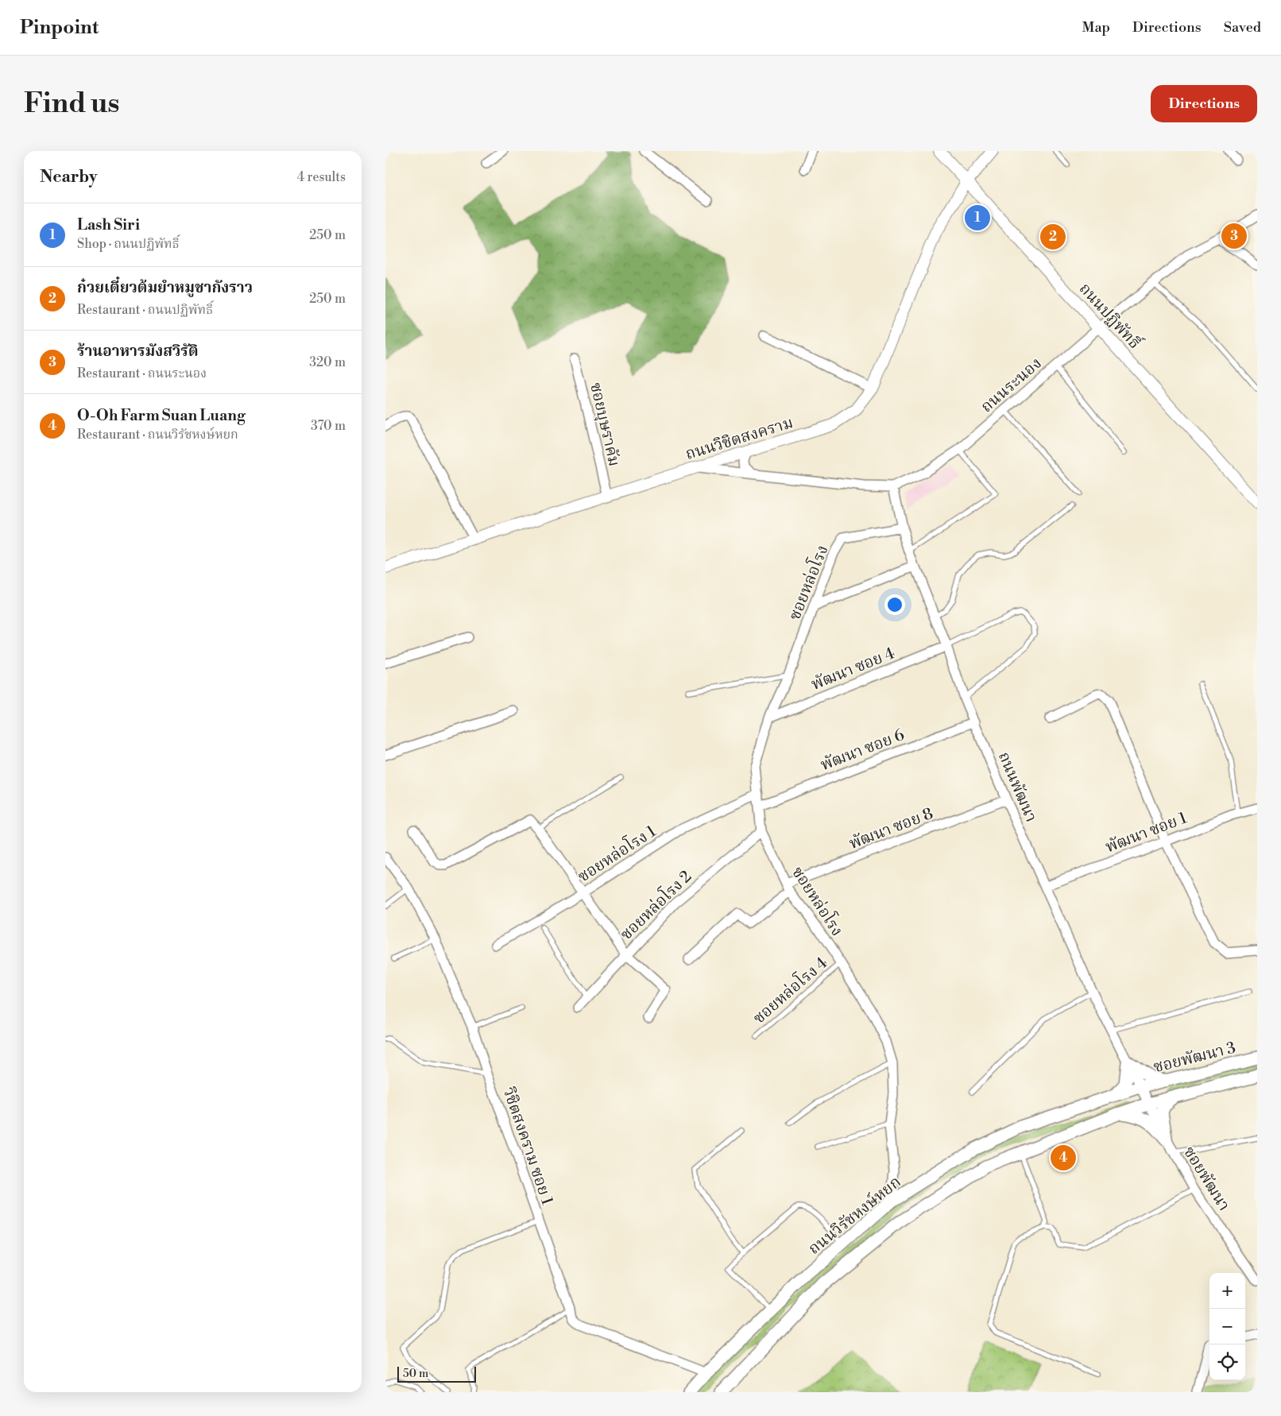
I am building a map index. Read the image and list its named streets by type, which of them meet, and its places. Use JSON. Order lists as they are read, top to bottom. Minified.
{"streets":{"main road":["ซอยพัฒนา 3","ถนนวิรัชหงษ์หยก"],"street":["ถนนปฏิพัทธิ์","ถนนระนอง","ซอยบุษราคัม","ถนนวิชิตสงคราม","ซอยหล่อโรง","พัฒนา ซอย 4","พัฒนา ซอย 6","ถนนพัฒนา","พัฒนา ซอย 8","พัฒนา ซอย 1","ซอยหล่อโรง 1","ซอยหล่อโรง 2","วิชิตสงคราม ซอย 1","ซอยพัฒนา"],"lane":["ซอยหล่อโรง 4"]},"crossings":[["ถนนปฏิพัทธิ์","ถนนระนอง"],["ถนนปฏิพัทธิ์","ถนนวิชิตสงคราม"],["ถนนระนอง","ถนนวิชิตสงคราม"],["ถนนระนอง","ถนนพัฒนา"],["ซอยบุษราคัม","ถนนวิชิตสงคราม"],["ซอยหล่อโรง","พัฒนา ซอย 4"],["ซอยหล่อโรง","พัฒนา ซอย 6"],["ซอยหล่อโรง","ถนนพัฒนา"],["ซอยหล่อโรง","พัฒนา ซอย 8"],["ซอยหล่อโรง","ซอยหล่อโรง 1"],["ซอยหล่อโรง","ซอยหล่อโรง 2"],["ซอยหล่อโรง","ซอยหล่อโรง 4"],["ซอยหล่อโรง","ถนนวิรัชหงษ์หยก"],["พัฒนา ซอย 4","ถนนพัฒนา"],["พัฒนา ซอย 6","ถนนพัฒนา"],["ถนนพัฒนา","พัฒนา ซอย 8"],["ถนนพัฒนา","พัฒนา ซอย 1"],["ถนนพัฒนา","ซอยพัฒนา 3"],["ถนนพัฒนา","ซอยพัฒนา"],["ถนนพัฒนา","ถนนวิรัชหงษ์หยก"],["ซอยพัฒนา 3","ซอยพัฒนา"],["ซอยพัฒนา 3","ถนนวิรัชหงษ์หยก"],["วิชิตสงคราม ซอย 1","ถนนวิรัชหงษ์หยก"],["ซอยพัฒนา","ถนนวิรัชหงษ์หยก"]],"scale_bar":"50 m","page":{"header":"Pinpoint","nav":["Map","Directions","Saved"],"buttons":"Directions","title":"Find us","heading":["Nearby","4 results"],"list":[{"mark":"1","name":"Lash Siri","note":"Shop · ถนนปฏิพัทธิ์","value":"250 m"},{"mark":"2","name":"ก๋วยเตี๋ยวต้มยำหมูชากังราว","note":"Restaurant · ถนนปฏิพัทธิ์","value":"250 m"},{"mark":"3","name":"ร้านอาหารมังสวิรัติ","note":"Restaurant · ถนนระนอง","value":"320 m"},{"mark":"4","name":"O-Oh Farm Suan Luang","note":"Restaurant · ถนนวิรัชหงษ์หยก","value":"370 m"}],"pins":["1","3","2","4"],"map_buttons":["+","−"],"scale":"50 m"}}
